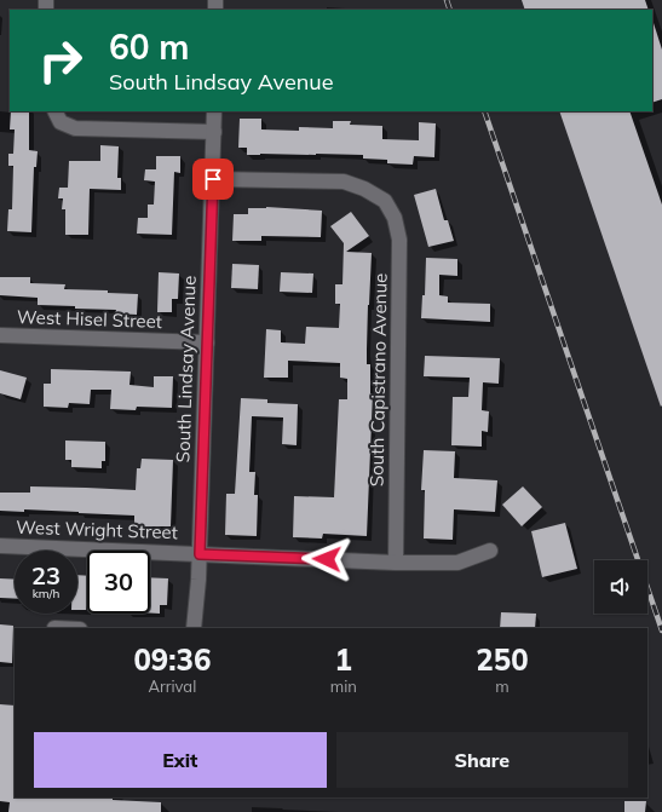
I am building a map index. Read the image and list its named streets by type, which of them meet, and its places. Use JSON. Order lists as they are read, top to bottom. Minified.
{"streets":{"street":["West Hisel Street","South Lindsay Avenue","South Capistrano Avenue","West Wright Street"]},"crossings":[["West Hisel Street","South Lindsay Avenue"],["South Lindsay Avenue","South Capistrano Avenue"],["South Lindsay Avenue","West Wright Street"],["South Capistrano Avenue","West Wright Street"]],"page":{"turn":["60 m","South Lindsay Avenue"],"speed":"23 km/h","limit":"30","eta":["09:36","Arrival","1","min","250","m"],"buttons":["Exit","Share"]}}
